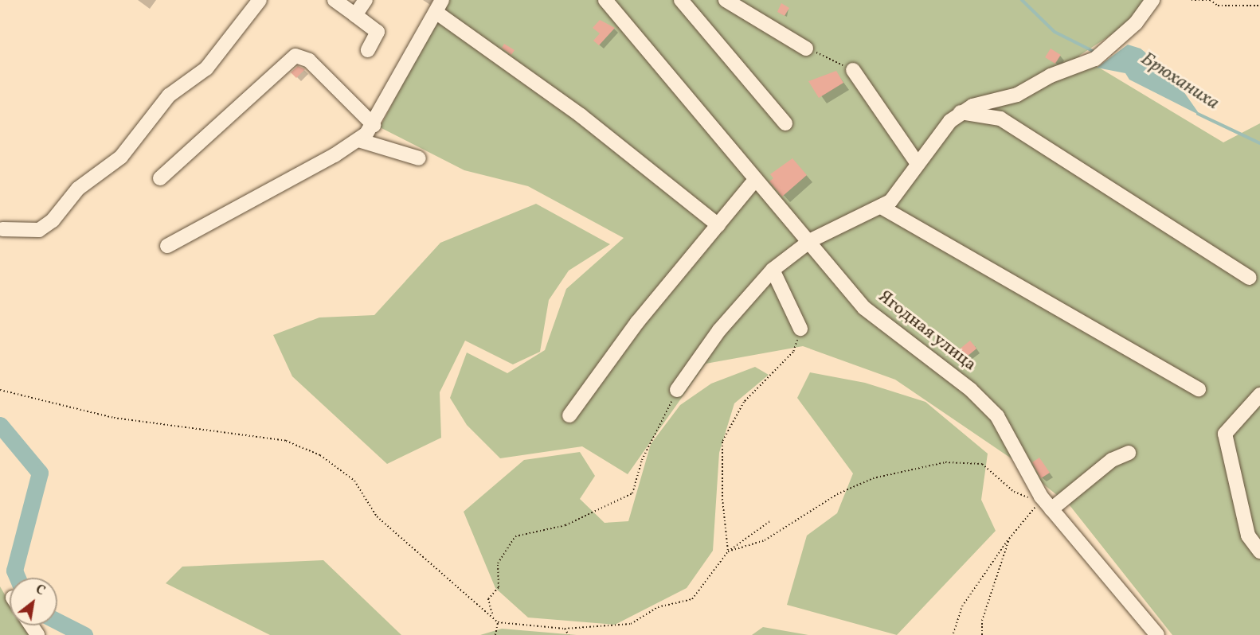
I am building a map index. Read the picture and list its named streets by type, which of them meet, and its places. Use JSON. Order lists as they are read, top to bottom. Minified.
{"streets":{"street":["Ягодная улица"]},"water":["Брюханиха"],"north":"top right"}
